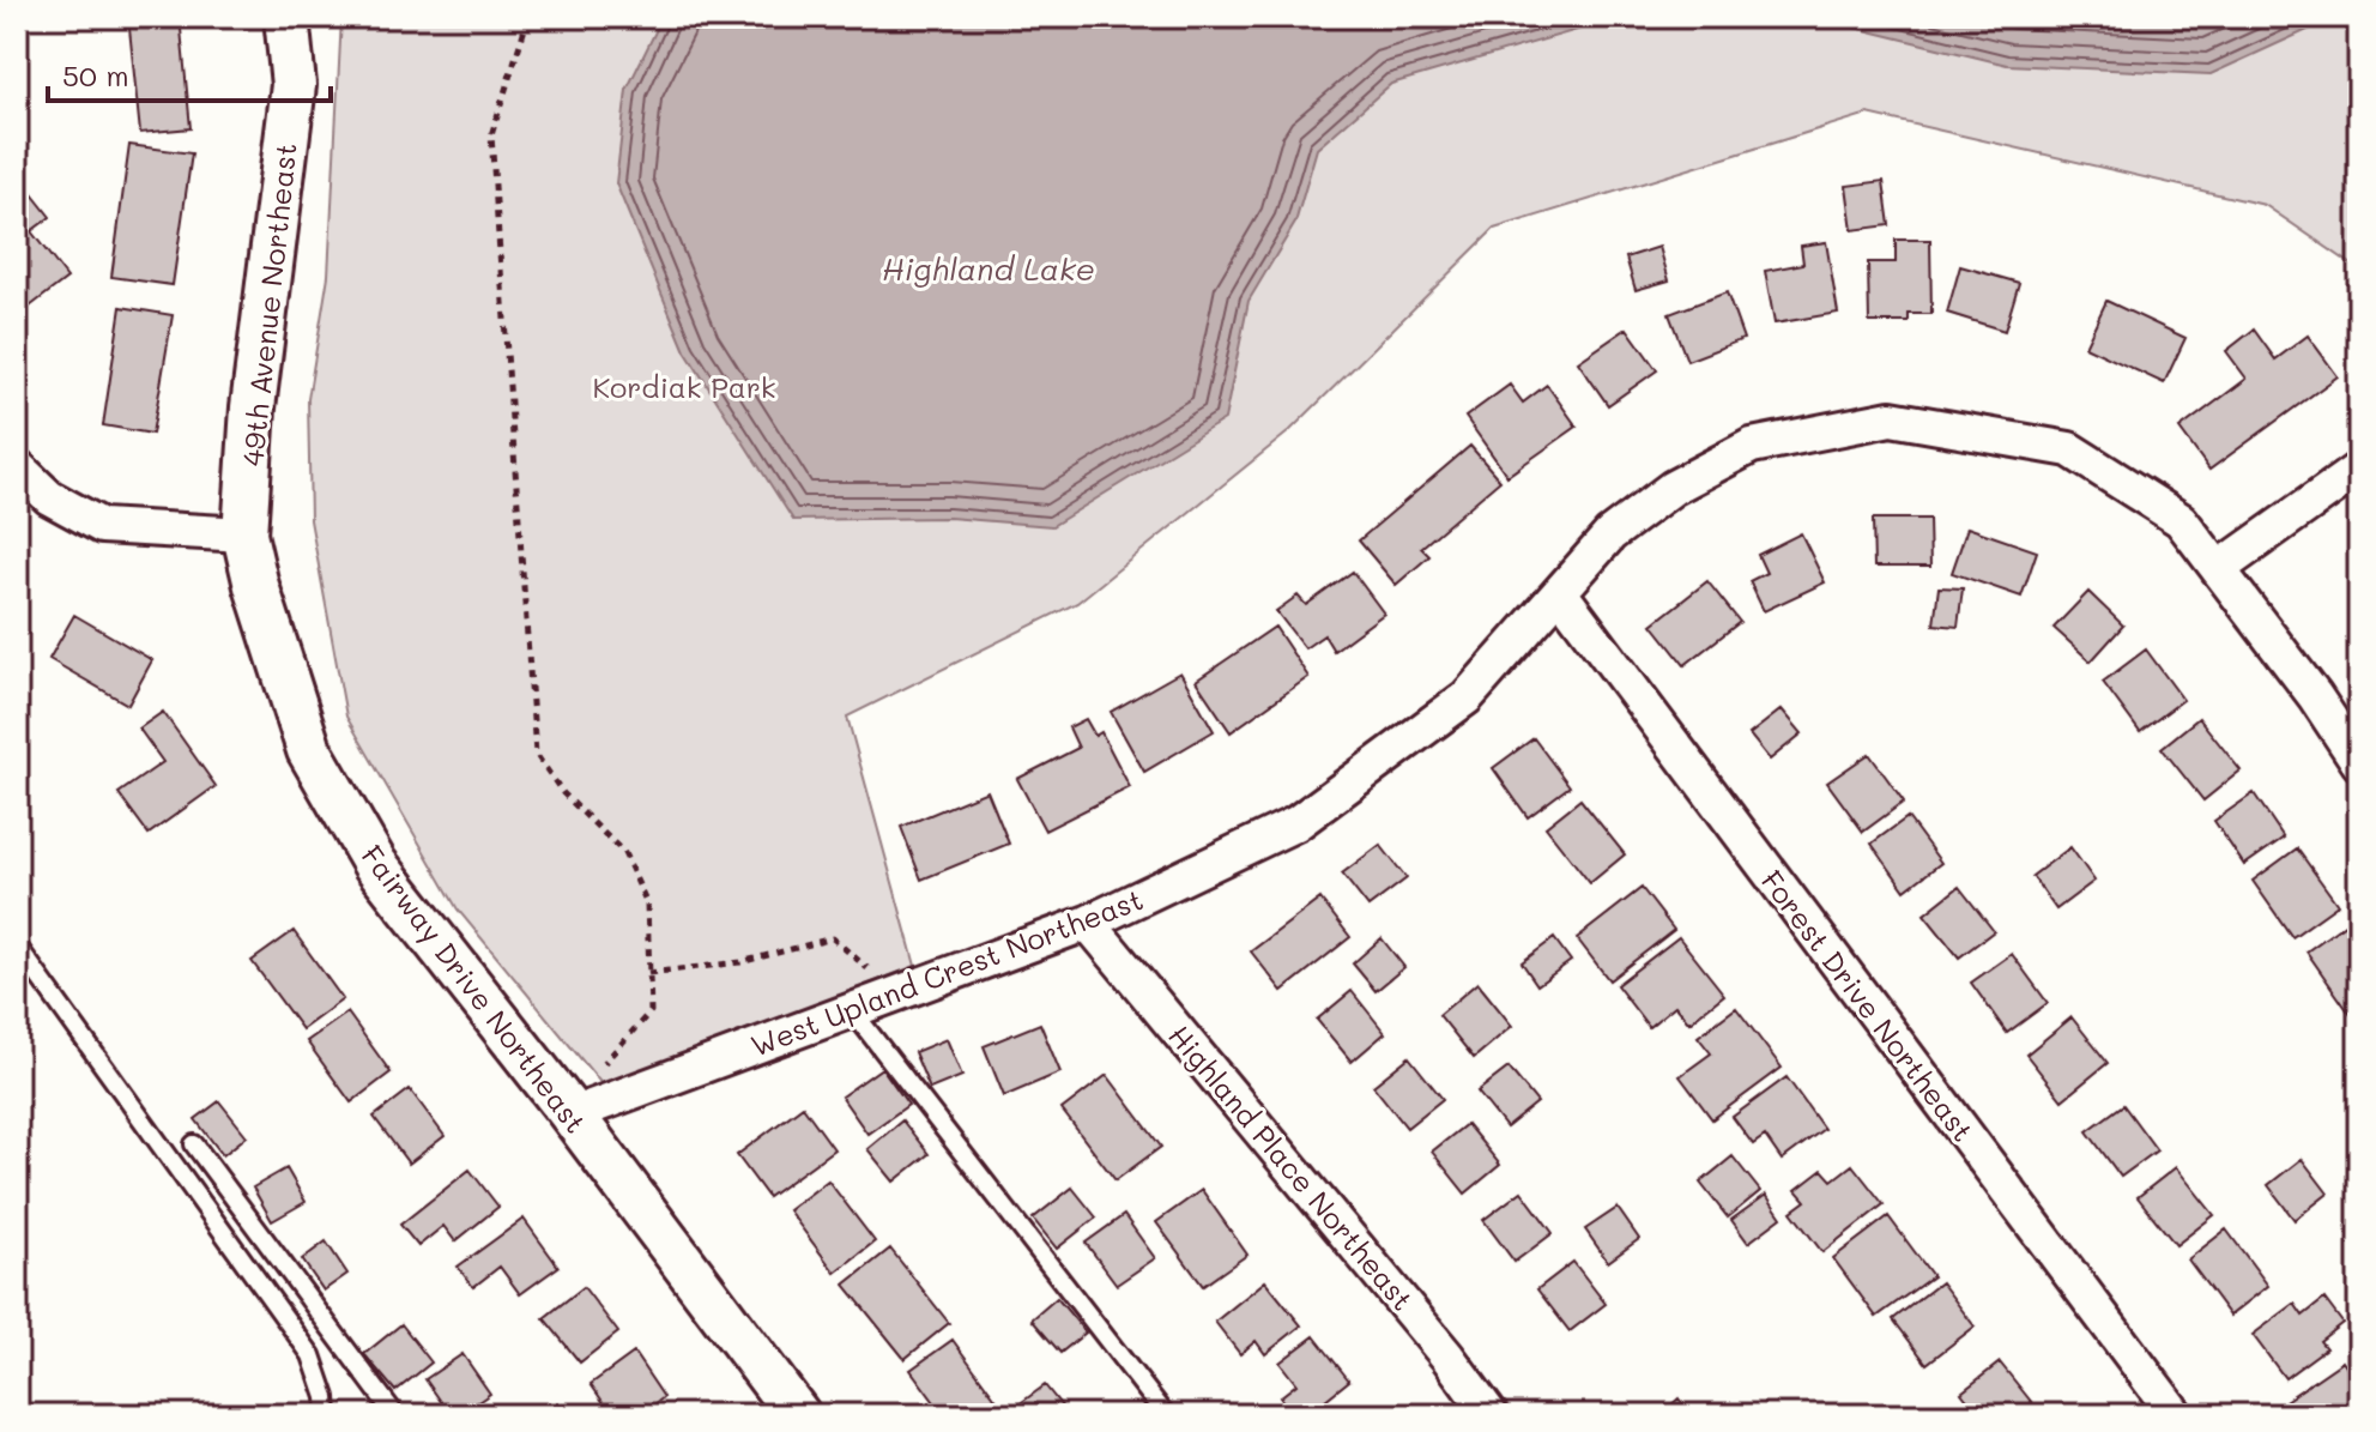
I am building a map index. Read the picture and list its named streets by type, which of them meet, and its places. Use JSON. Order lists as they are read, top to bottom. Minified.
{"streets":{"street":["49th Avenue Northeast","West Upland Crest Northeast","Fairway Drive Northeast","Forest Drive Northeast","Highland Place Northeast"]},"crossings":[["49th Avenue Northeast","Fairway Drive Northeast"],["West Upland Crest Northeast","Fairway Drive Northeast"],["West Upland Crest Northeast","Forest Drive Northeast"],["West Upland Crest Northeast","Highland Place Northeast"]],"water":["Highland Lake"],"parks":["Kordiak Park"],"scale_bar":"50 m"}
